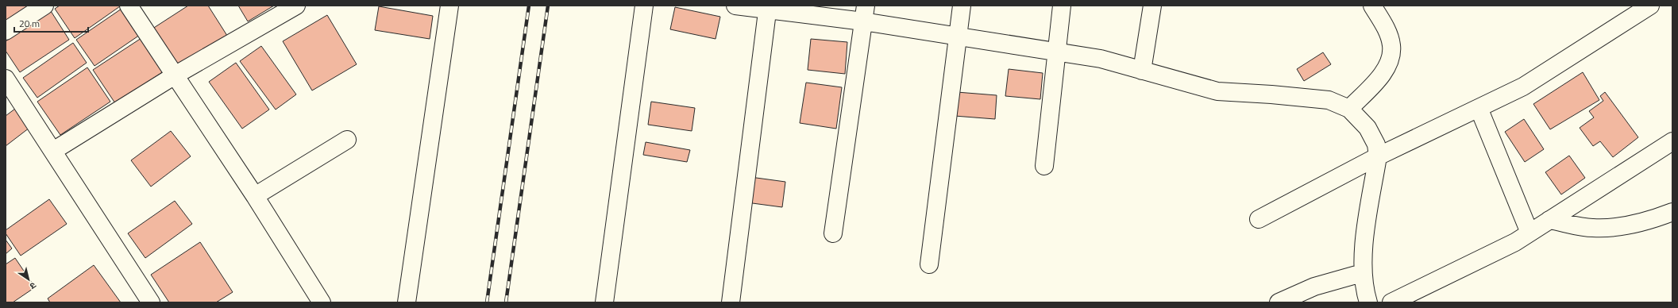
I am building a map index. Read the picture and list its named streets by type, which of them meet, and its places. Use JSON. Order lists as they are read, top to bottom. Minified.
{"scale_bar":"20 m","north":"bottom right"}
